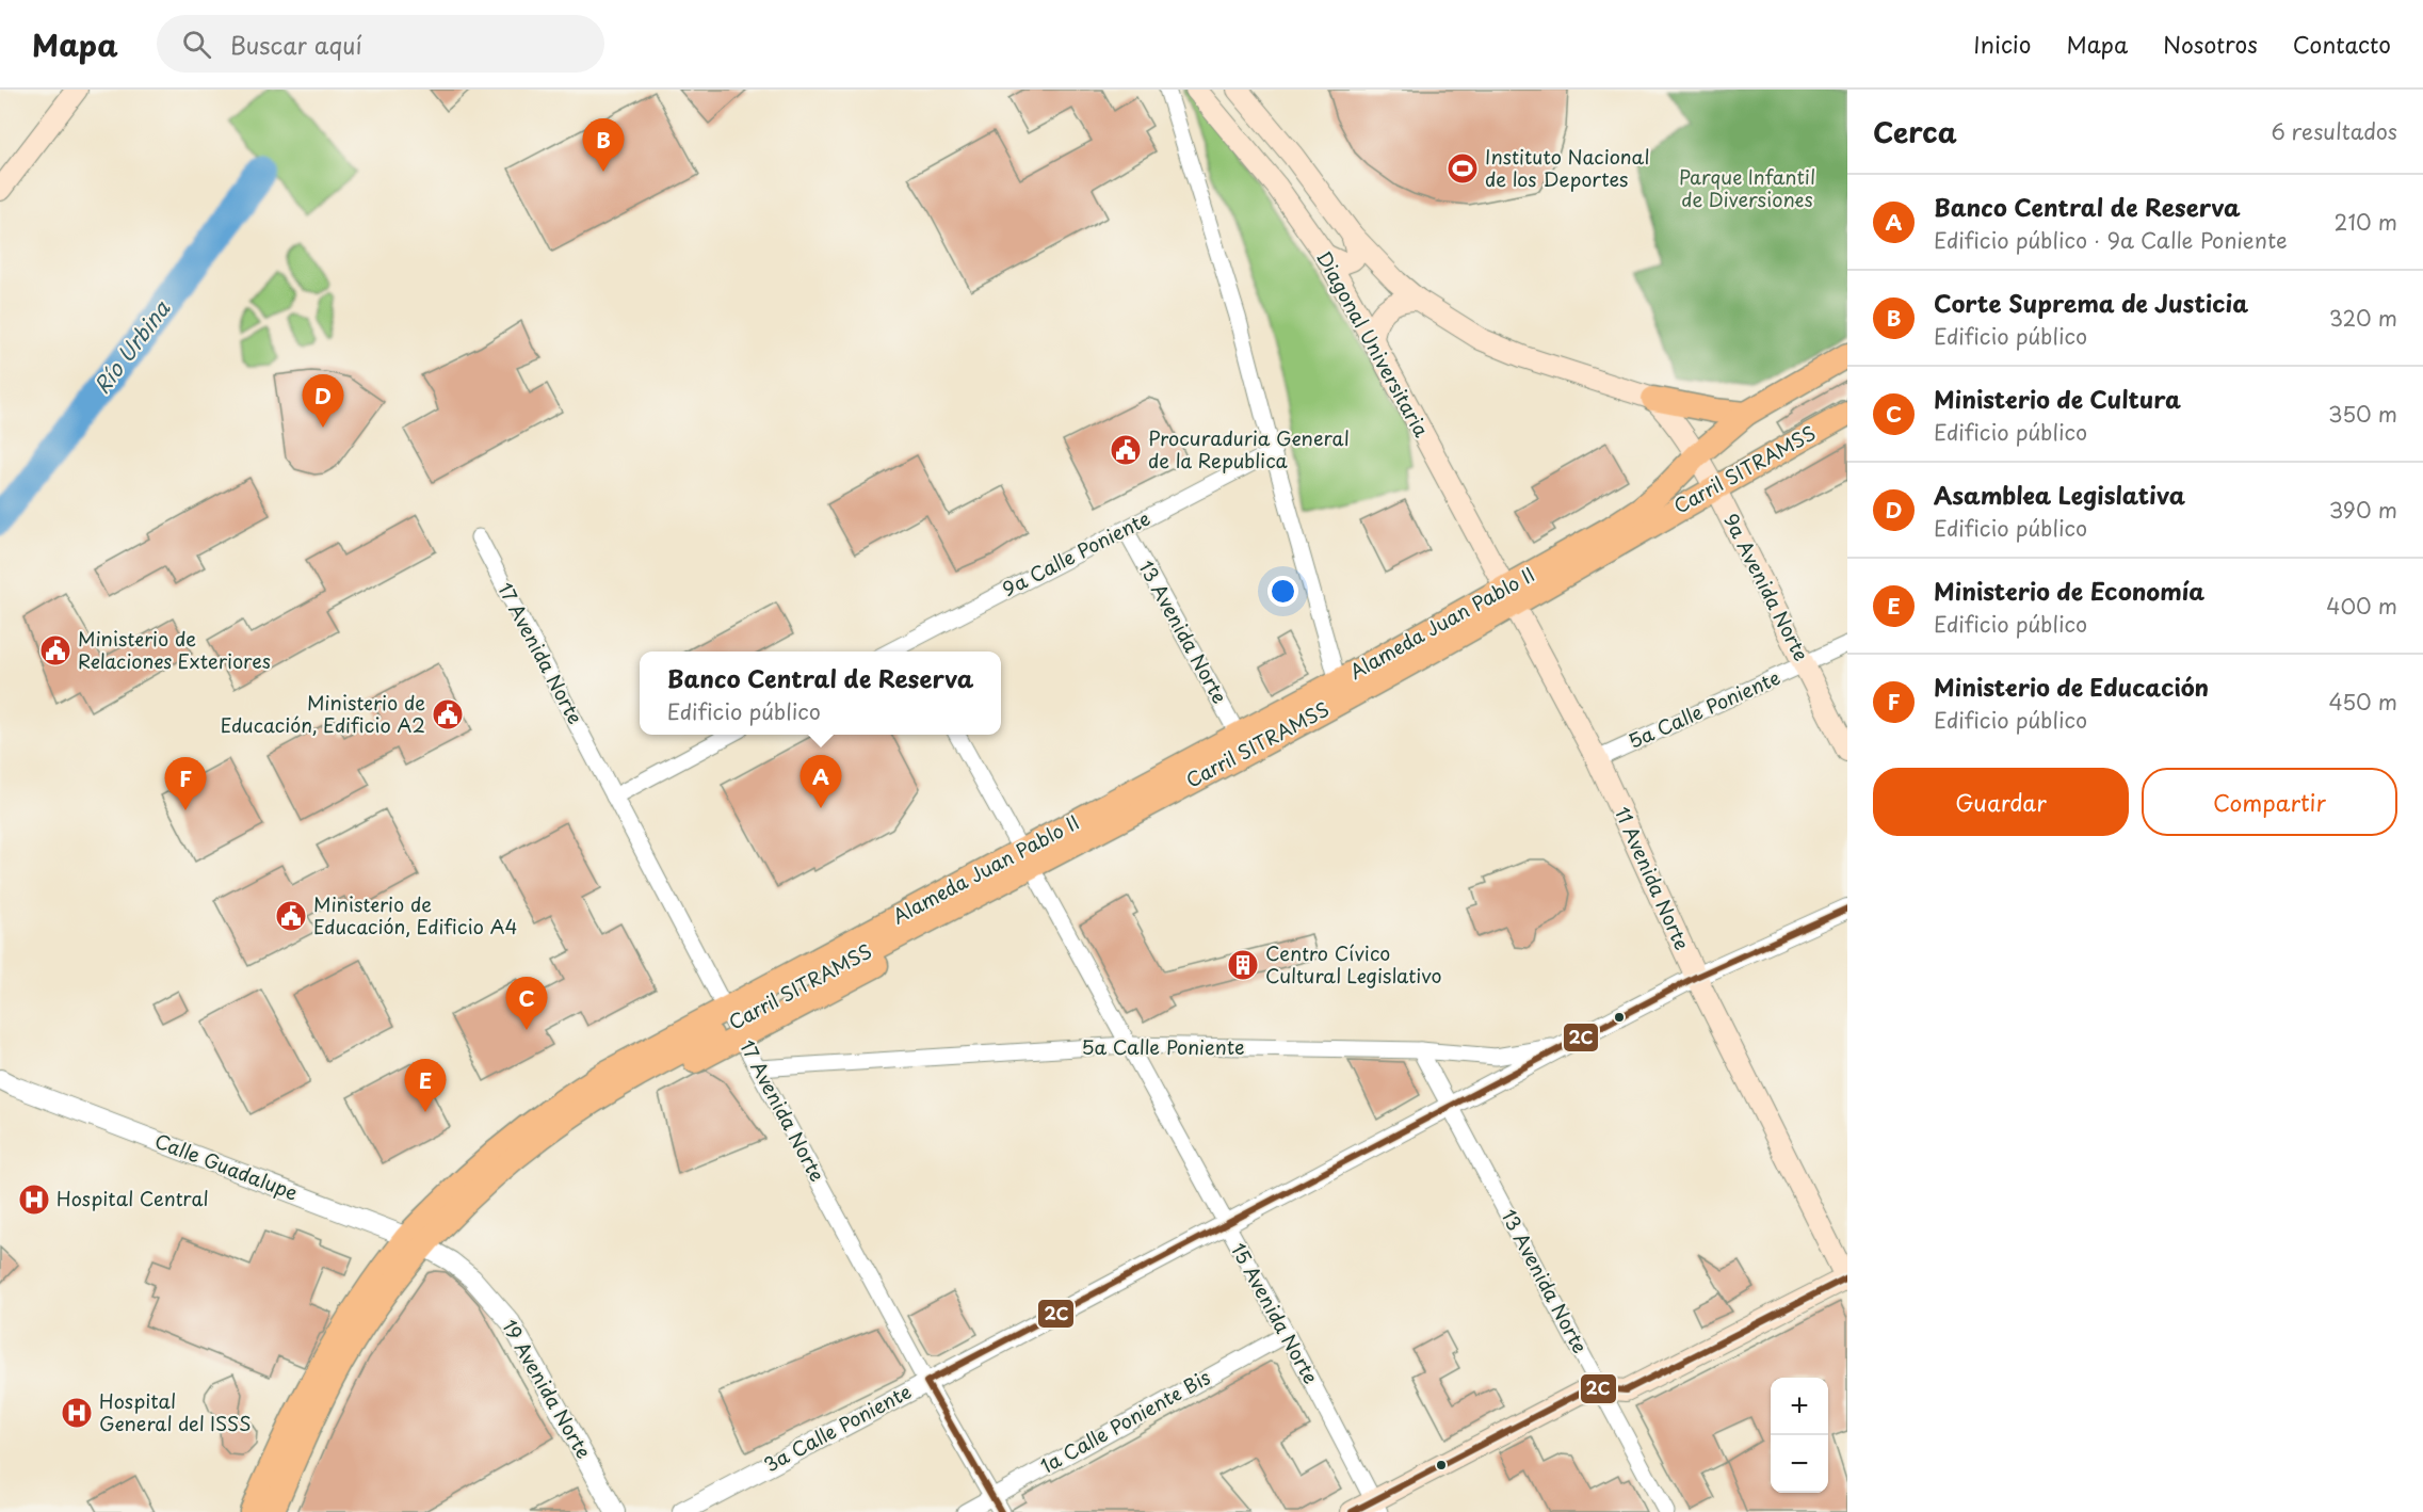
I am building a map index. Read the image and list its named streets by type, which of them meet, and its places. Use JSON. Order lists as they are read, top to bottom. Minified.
{"streets":{"main road":["Diagonal Universitaria","Carril SITRAMSS","9a Avenida Norte","Alameda Juan Pablo II","11 Avenida Norte"],"street":["9a Calle Poniente","13 Avenida Norte","17 Avenida Norte","5a Calle Poniente","Calle Guadalupe","15 Avenida Norte","19 Avenida Norte","1a Calle Poniente Bis","3a Calle Poniente"]},"crossings":[["Diagonal Universitaria","Carril SITRAMSS"],["Diagonal Universitaria","9a Avenida Norte"],["Diagonal Universitaria","Alameda Juan Pablo II"],["Diagonal Universitaria","11 Avenida Norte"],["Carril SITRAMSS","9a Avenida Norte"],["Carril SITRAMSS","Alameda Juan Pablo II"],["Carril SITRAMSS","17 Avenida Norte"],["Carril SITRAMSS","11 Avenida Norte"],["9a Calle Poniente","13 Avenida Norte"],["9a Avenida Norte","Alameda Juan Pablo II"],["9a Avenida Norte","5a Calle Poniente"],["Alameda Juan Pablo II","13 Avenida Norte"],["Alameda Juan Pablo II","17 Avenida Norte"],["Alameda Juan Pablo II","11 Avenida Norte"],["Alameda Juan Pablo II","Calle Guadalupe"],["Alameda Juan Pablo II","15 Avenida Norte"],["Alameda Juan Pablo II","19 Avenida Norte"],["13 Avenida Norte","5a Calle Poniente"],["13 Avenida Norte","3a Calle Poniente"],["17 Avenida Norte","5a Calle Poniente"],["17 Avenida Norte","1a Calle Poniente Bis"],["17 Avenida Norte","3a Calle Poniente"],["5a Calle Poniente","11 Avenida Norte"],["5a Calle Poniente","15 Avenida Norte"],["5a Calle Poniente","3a Calle Poniente"],["11 Avenida Norte","3a Calle Poniente"],["Calle Guadalupe","19 Avenida Norte"],["15 Avenida Norte","1a Calle Poniente Bis"],["15 Avenida Norte","3a Calle Poniente"]],"water":["Río Urbina"],"parks":["Parque Infantil de Diversiones"],"places":{"sports":["Instituto Nacional de los Deportes"],"public building":["Procuraduria General de la Republica","Ministerio de Relaciones Exteriores","Ministerio de Educación, Edificio A2","Ministerio de Educación, Edificio A4"],"building":["Centro Cívico Cultural Legislativo"],"hospital":["Hospital Central","Hospital General del ISSS"]},"lines":["transit line 2C"],"page":{"header":"Mapa","search":"Buscar aquí","nav":["Inicio","Mapa","Nosotros","Contacto"],"heading":["Cerca","6 resultados"],"pins":["B","D","A","F","C","E"],"list":[{"mark":"A","name":"Banco Central de Reserva","note":"Edificio público · 9a Calle Poniente","value":"210 m"},{"mark":"B","name":"Corte Suprema de Justicia","note":"Edificio público","value":"320 m"},{"mark":"C","name":"Ministerio de Cultura","note":"Edificio público","value":"350 m"},{"mark":"D","name":"Asamblea Legislativa","note":"Edificio público","value":"390 m"},{"mark":"E","name":"Ministerio de Economía","note":"Edificio público","value":"400 m"},{"mark":"F","name":"Ministerio de Educación","note":"Edificio público","value":"450 m"}],"popup":["Banco Central de Reserva","Edificio público"],"buttons":["Guardar","Compartir"],"map_buttons":["+","−"]}}
